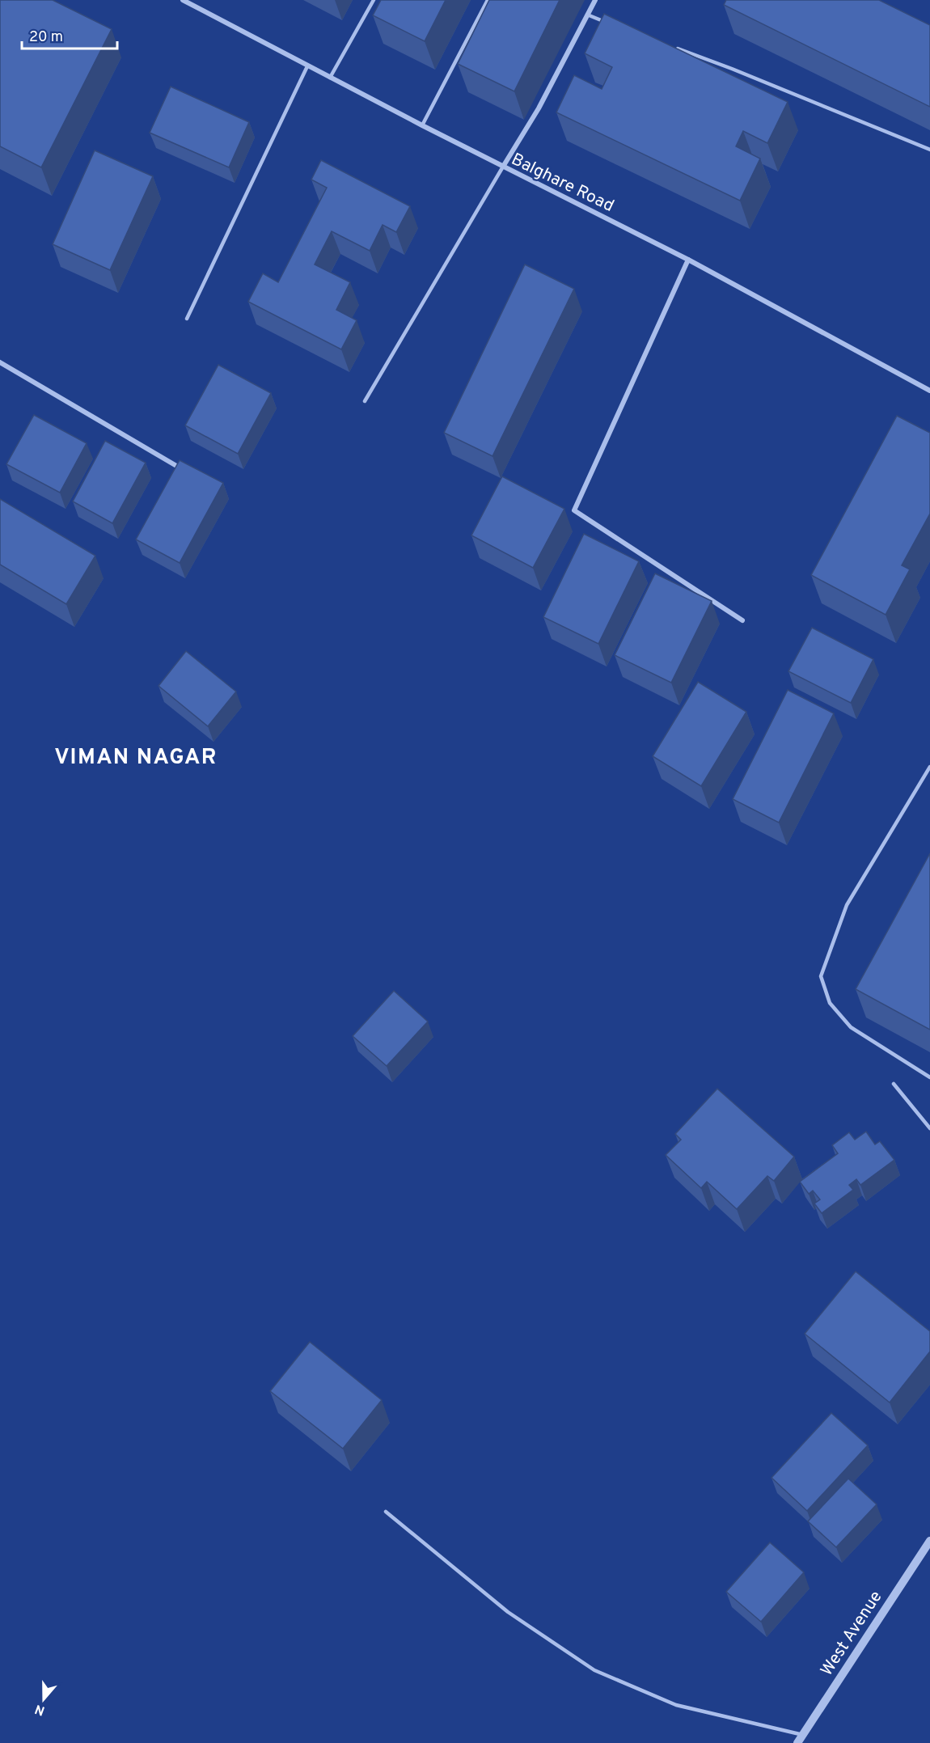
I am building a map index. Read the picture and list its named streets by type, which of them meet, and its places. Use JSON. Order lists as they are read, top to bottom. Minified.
{"streets":{"street":["Balghare Road","West Avenue"]},"districts":["VIMAN NAGAR"],"scale_bar":"20 m","north":"bottom"}
